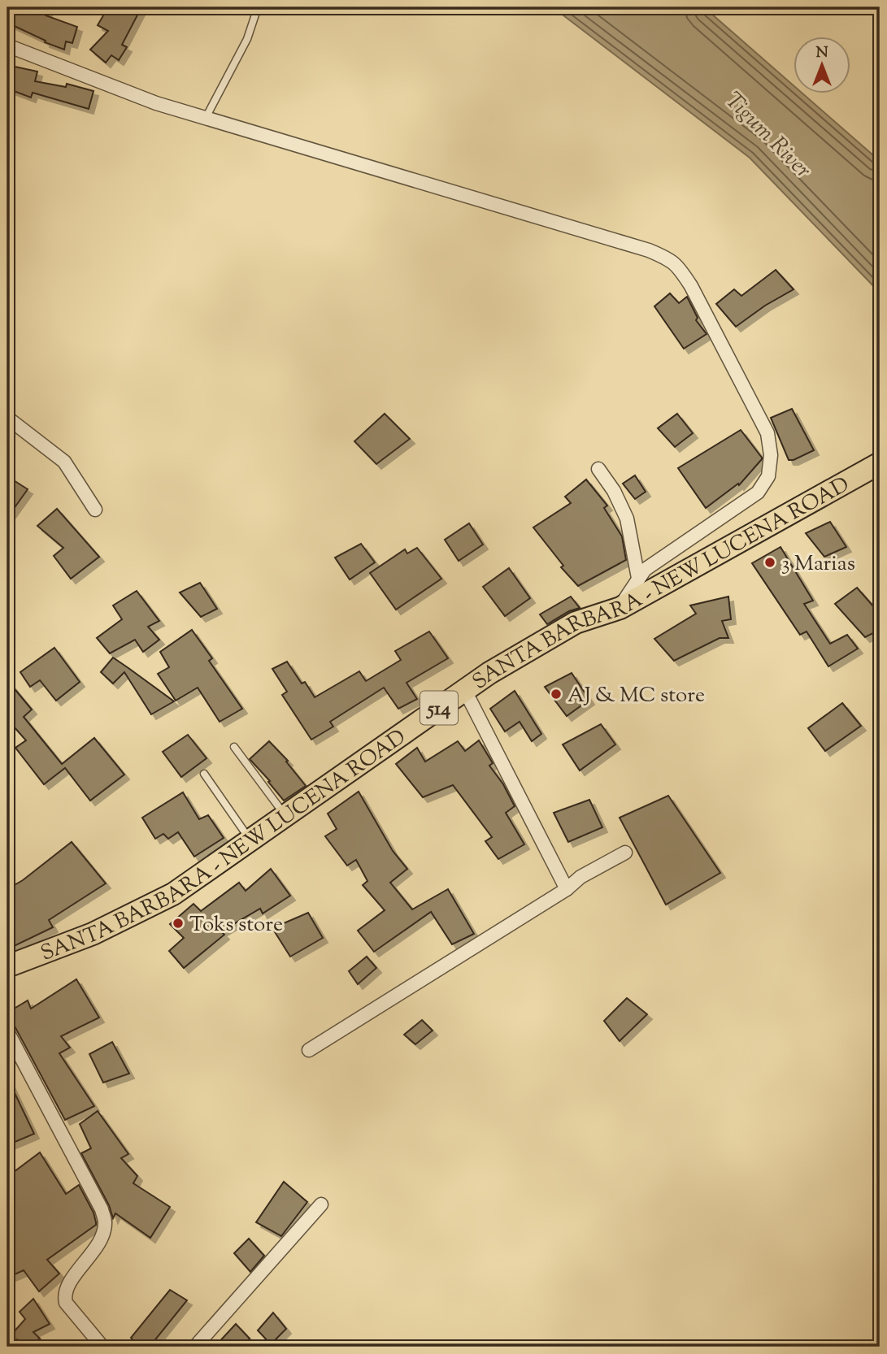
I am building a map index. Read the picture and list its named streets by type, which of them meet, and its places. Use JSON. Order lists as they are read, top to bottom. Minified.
{"streets":{"main road":["SANTA BARBARA - NEW LUCENA ROAD","514"]},"water":["Tigum River"],"places":["3 Marias","AJ & MC store","Toks store"],"north":"top"}
